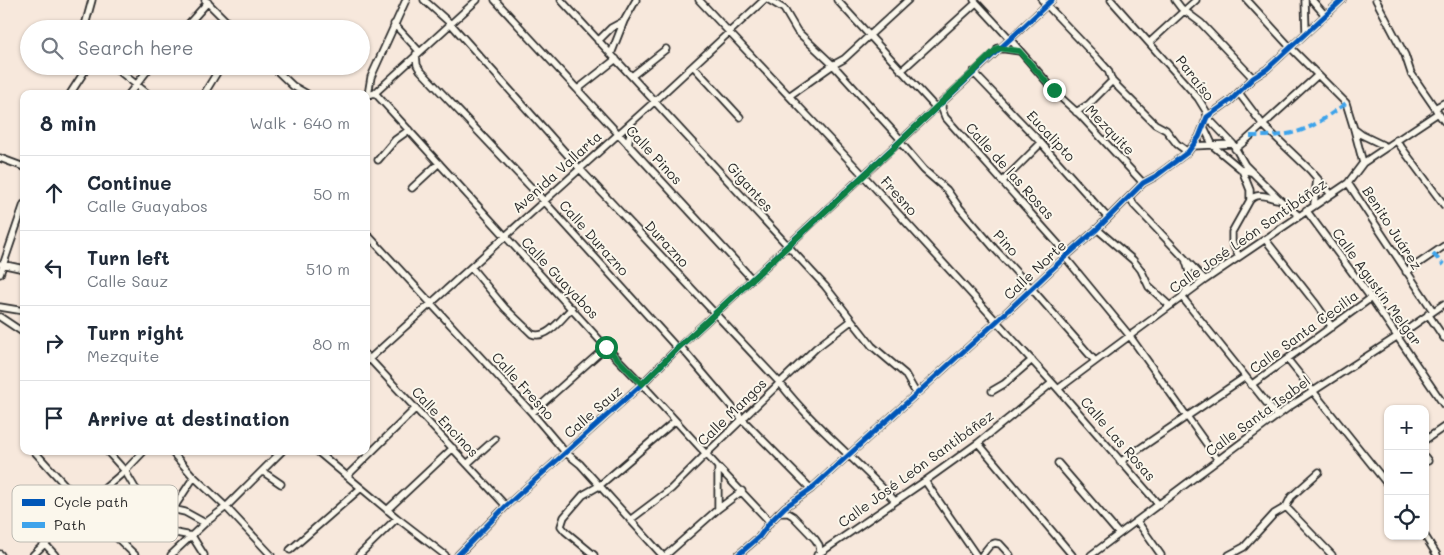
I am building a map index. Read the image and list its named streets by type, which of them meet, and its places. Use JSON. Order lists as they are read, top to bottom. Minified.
{"streets":{"street":["Paraíso","Mezquite","Eucalipto","Calle Pinos","Calle de las Rosas","Avenida Vallarta","Gigantes","Fresno","Benito Juárez","Calle José León Santibáñez","Calle Durazno","Pino","Durazno","Calle Norte","Calle Guayabos","Calle Agustín Melgar","Calle Santa Cecilia","Calle Fresno","Calle Sauz","Calle Mangos","Calle Santa Isabel","Calle Encinos","Calle Las Rosas"]},"crossings":[["Paraíso","Calle José León Santibáñez"],["Paraíso","Calle Norte"],["Mezquite","Calle Norte"],["Mezquite","Calle Sauz"],["Eucalipto","Calle Norte"],["Eucalipto","Calle Sauz"],["Calle Pinos","Avenida Vallarta"],["Calle Pinos","Calle Sauz"],["Calle de las Rosas","Calle José León Santibáñez"],["Calle de las Rosas","Calle Norte"],["Calle de las Rosas","Calle Santa Cecilia"],["Calle de las Rosas","Calle Santa Isabel"],["Avenida Vallarta","Gigantes"],["Avenida Vallarta","Fresno"],["Avenida Vallarta","Calle Durazno"],["Avenida Vallarta","Durazno"],["Avenida Vallarta","Calle Guayabos"],["Avenida Vallarta","Calle Fresno"],["Gigantes","Calle Norte"],["Gigantes","Calle Sauz"],["Gigantes","Calle Mangos"],["Fresno","Calle José León Santibáñez"],["Fresno","Calle Norte"],["Fresno","Calle Sauz"],["Fresno","Calle Las Rosas"],["Benito Juárez","Calle José León Santibáñez"],["Benito Juárez","Calle Santa Isabel"],["Calle José León Santibáñez","Pino"],["Calle José León Santibáñez","Durazno"],["Calle José León Santibáñez","Calle Agustín Melgar"],["Calle José León Santibáñez","Calle Las Rosas"],["Calle Durazno","Calle Norte"],["Calle Durazno","Calle Sauz"],["Calle Durazno","Calle Mangos"],["Pino","Calle Norte"],["Pino","Calle Sauz"],["Durazno","Calle Norte"],["Durazno","Calle Sauz"],["Durazno","Calle Mangos"],["Calle Norte","Calle Guayabos"],["Calle Guayabos","Calle Fresno"],["Calle Guayabos","Calle Sauz"],["Calle Guayabos","Calle Mangos"],["Calle Agustín Melgar","Calle Santa Cecilia"],["Calle Agustín Melgar","Calle Santa Isabel"],["Calle Santa Cecilia","Calle Las Rosas"],["Calle Fresno","Calle Sauz"],["Calle Fresno","Calle Mangos"],["Calle Sauz","Calle Encinos"],["Calle Santa Isabel","Calle Las Rosas"]],"legend":["Cycle path","Path"],"page":{"search":"Search here","heading":["8 min","Walk · 640 m"],"list":[["Continue","Calle Guayabos","50 m"],["Turn left","Calle Sauz","510 m"],["Turn right","Mezquite","80 m"],"Arrive at destination"],"map_buttons":["+","−"]}}
